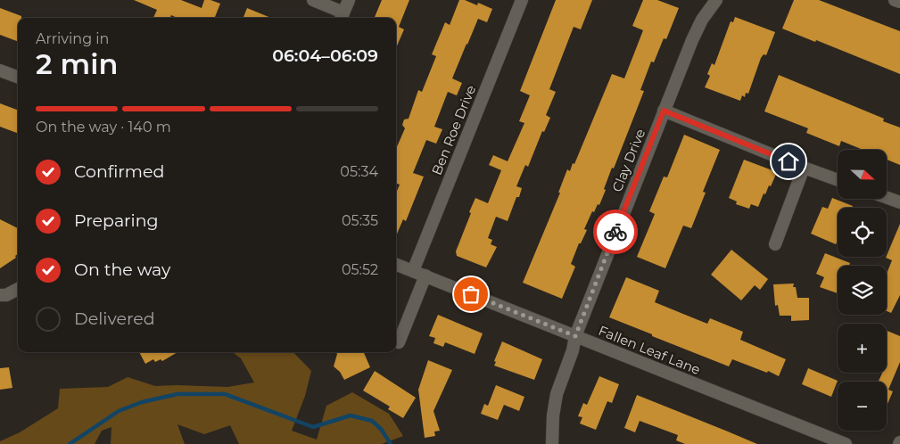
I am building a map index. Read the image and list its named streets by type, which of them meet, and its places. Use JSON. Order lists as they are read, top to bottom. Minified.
{"streets":{"street":["Ben Roe Drive","Clay Drive","Fallen Leaf Lane"]},"crossings":[["Ben Roe Drive","Fallen Leaf Lane"],["Clay Drive","Fallen Leaf Lane"]],"north":"right","page":{"heading":["2 min","Arriving in","06:04–06:09"],"bar":"On the way · 140 m","list":[["Confirmed","05:34"],["Preparing","05:35"],["On the way","05:52"],"Delivered"],"map_buttons":["+","−"]}}
